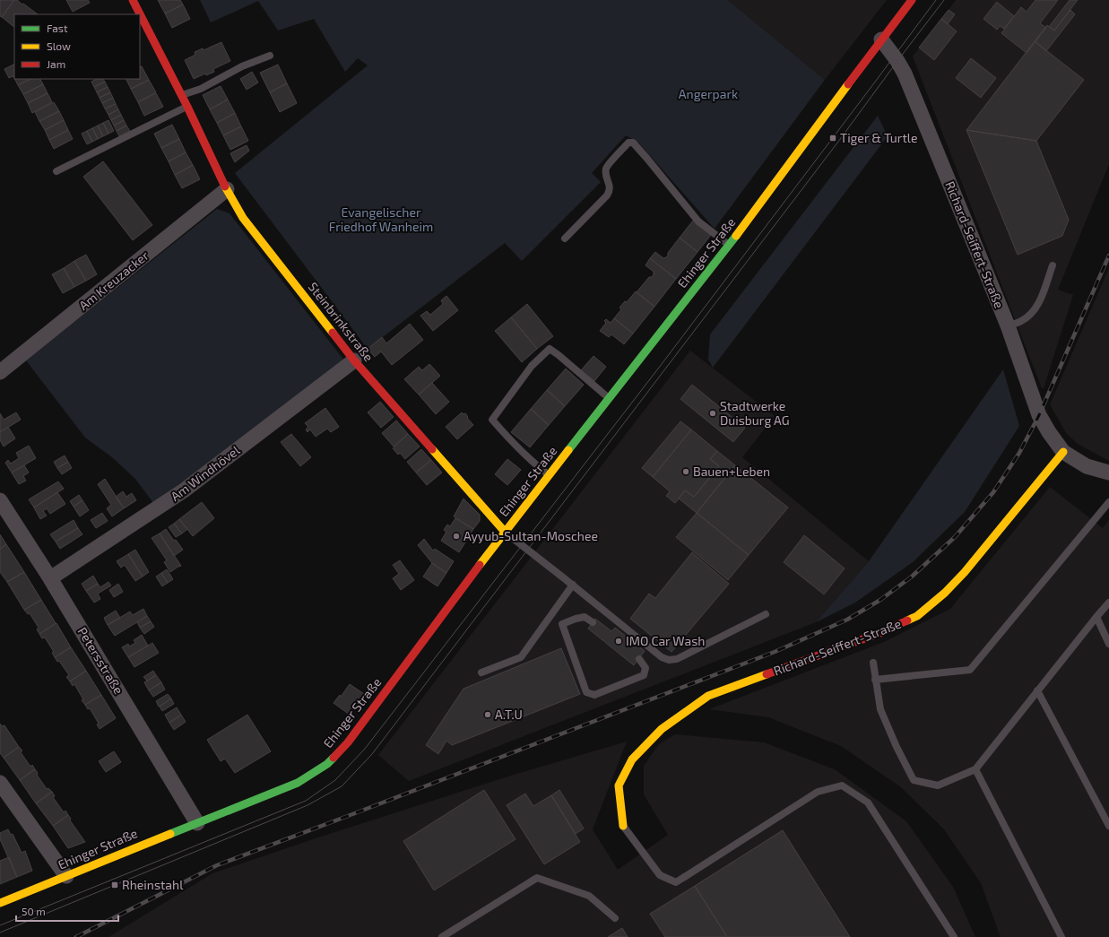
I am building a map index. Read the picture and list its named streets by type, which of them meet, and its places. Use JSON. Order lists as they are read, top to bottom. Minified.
{"streets":{"street":["Richard-Seiffert-Straße","Ehinger Straße","Am Kreuzacker","Steinbrinkstraße","Am Windhövel","Petersstraße"]},"crossings":[["Richard-Seiffert-Straße","Ehinger Straße"],["Ehinger Straße","Steinbrinkstraße"],["Ehinger Straße","Petersstraße"],["Am Kreuzacker","Steinbrinkstraße"],["Steinbrinkstraße","Am Windhövel"],["Am Windhövel","Petersstraße"]],"parks":["Angerpark","Evangelischer Friedhof Wanheim"],"places":{"transit":["Tiger & Turtle","Rheinstahl"],"other":["Stadtwerke Duisburg AG","Bauen+Leben","Ayyub-Sultan-Moschee","IMO Car Wash","A.T.U"]},"legend":["Fast","Slow","Jam"],"scale_bar":"50 m"}
